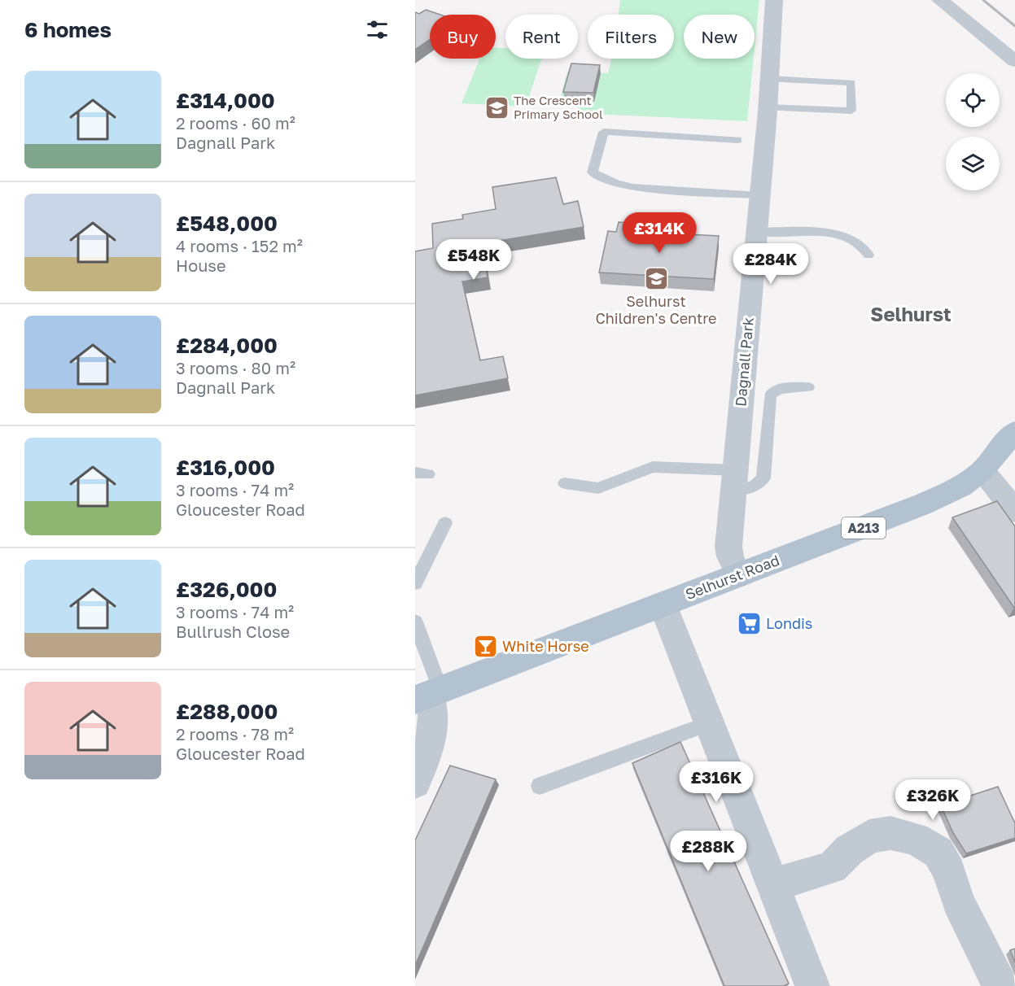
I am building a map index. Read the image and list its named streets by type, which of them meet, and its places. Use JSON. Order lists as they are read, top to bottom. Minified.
{"streets":{"main road":["A213","Selhurst Road"],"street":["Dagnall Park"]},"crossings":[["Dagnall Park","Selhurst Road"]],"districts":["Selhurst"],"places":{"school or university":["The Crescent Primary School","Selhurst Children's Centre"],"supermarket":["Londis"],"bar":["White Horse"]},"page":{"heading":"6 homes","chip":["Buy","Rent","Filters","New"],"list":[{"name":"£314,000","note":"2 rooms · 60 m² · Dagnall Park"},{"name":"£548,000","note":"4 rooms · 152 m² · House"},{"name":"£284,000","note":"3 rooms · 80 m² · Dagnall Park"},{"name":"£316,000","note":"3 rooms · 74 m² · Gloucester Road"},{"name":"£326,000","note":"3 rooms · 74 m² · Bullrush Close"},{"name":"£288,000","note":"2 rooms · 78 m² · Gloucester Road"}],"price":["£314K","£548K","£284K","£316K","£326K","£288K"]}}
